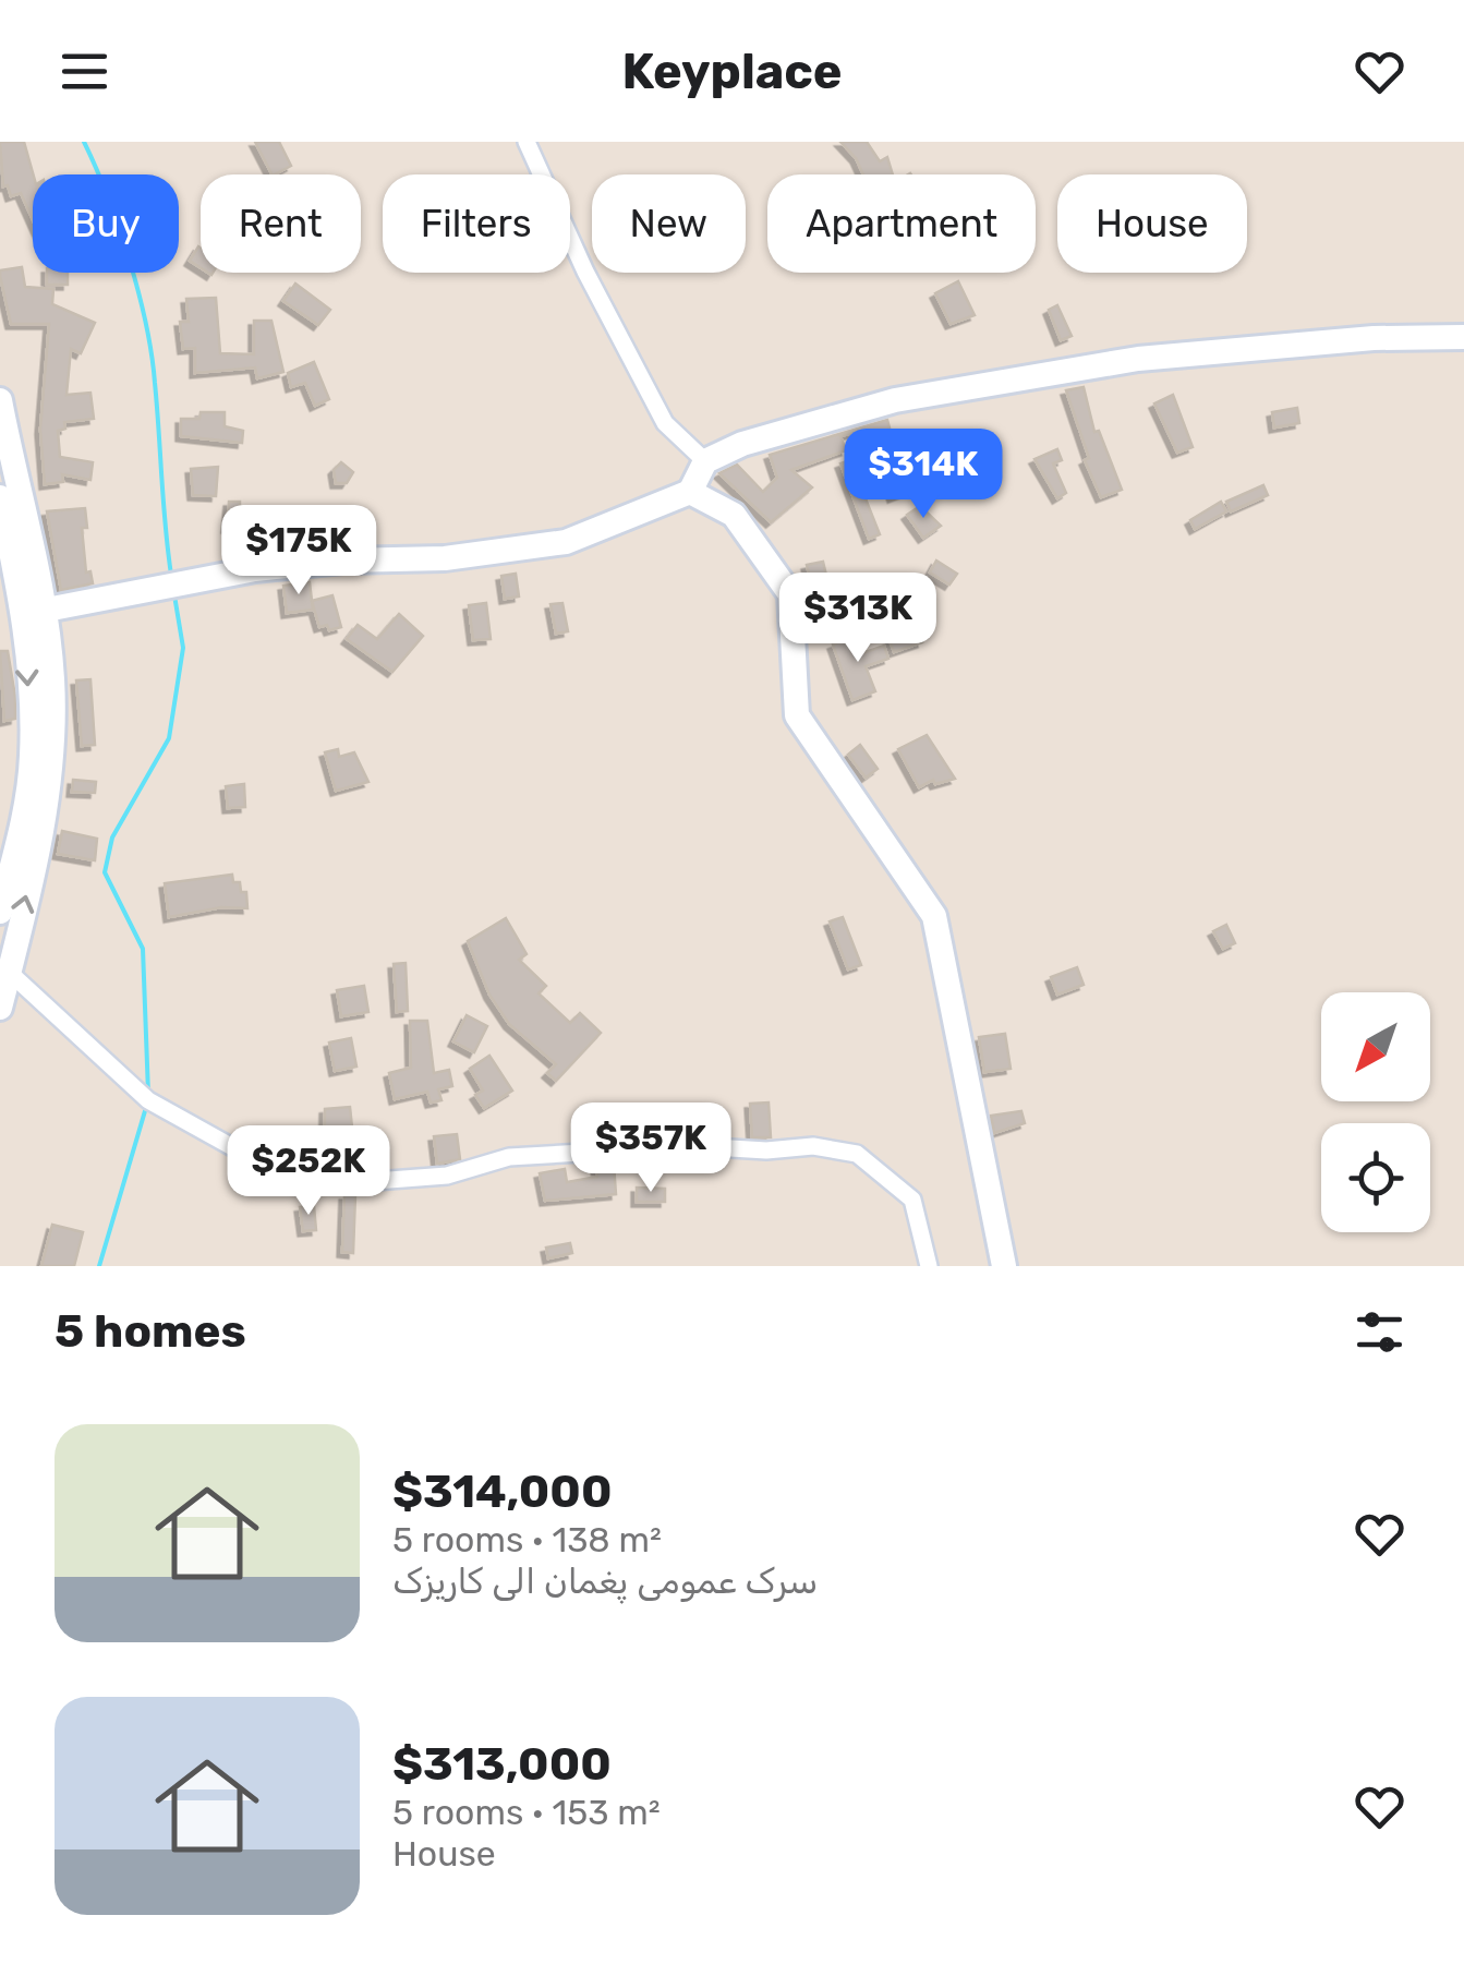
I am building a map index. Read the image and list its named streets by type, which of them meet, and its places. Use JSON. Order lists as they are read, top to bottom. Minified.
{"north":"bottom left","page":{"header":"Keyplace","chip":["Buy","Rent","Filters","New","Apartment","House"],"price":["$314K","$175K","$313K","$357K","$252K"],"heading":"5 homes","list":[{"name":"$314,000","note":"5 rooms · 138 m² · سرک عمومی پغمان الی کاریزک"},{"name":"$313,000","note":"5 rooms · 153 m² · House"}]}}
